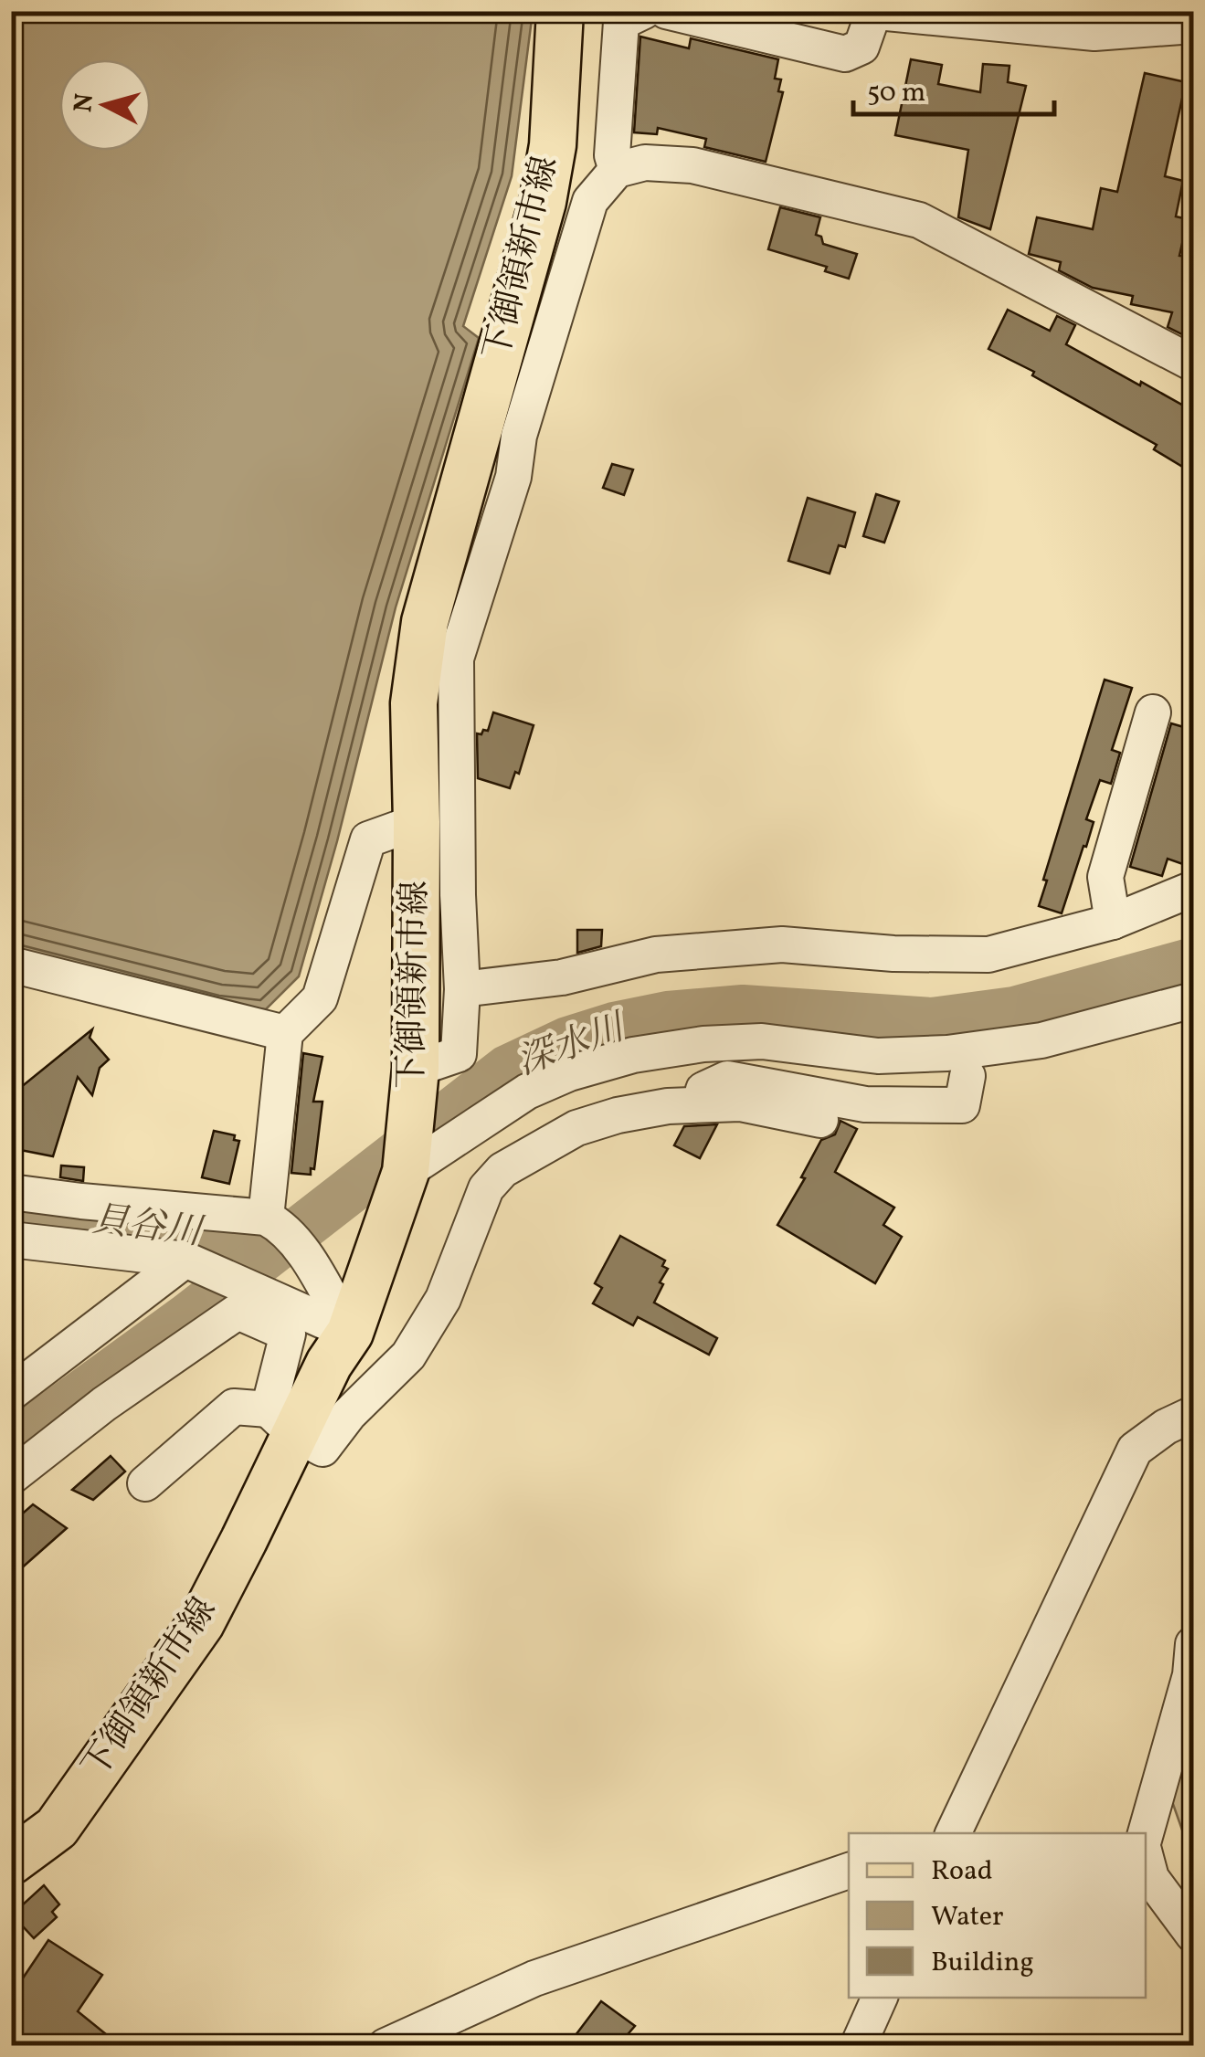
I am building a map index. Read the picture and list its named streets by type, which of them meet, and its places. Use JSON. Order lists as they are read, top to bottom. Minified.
{"streets":{"main road":["下御領新市線"]},"water":["深水川","貝谷川"],"legend":["Road","Water","Building"],"scale_bar":"50 m","north":"left"}
